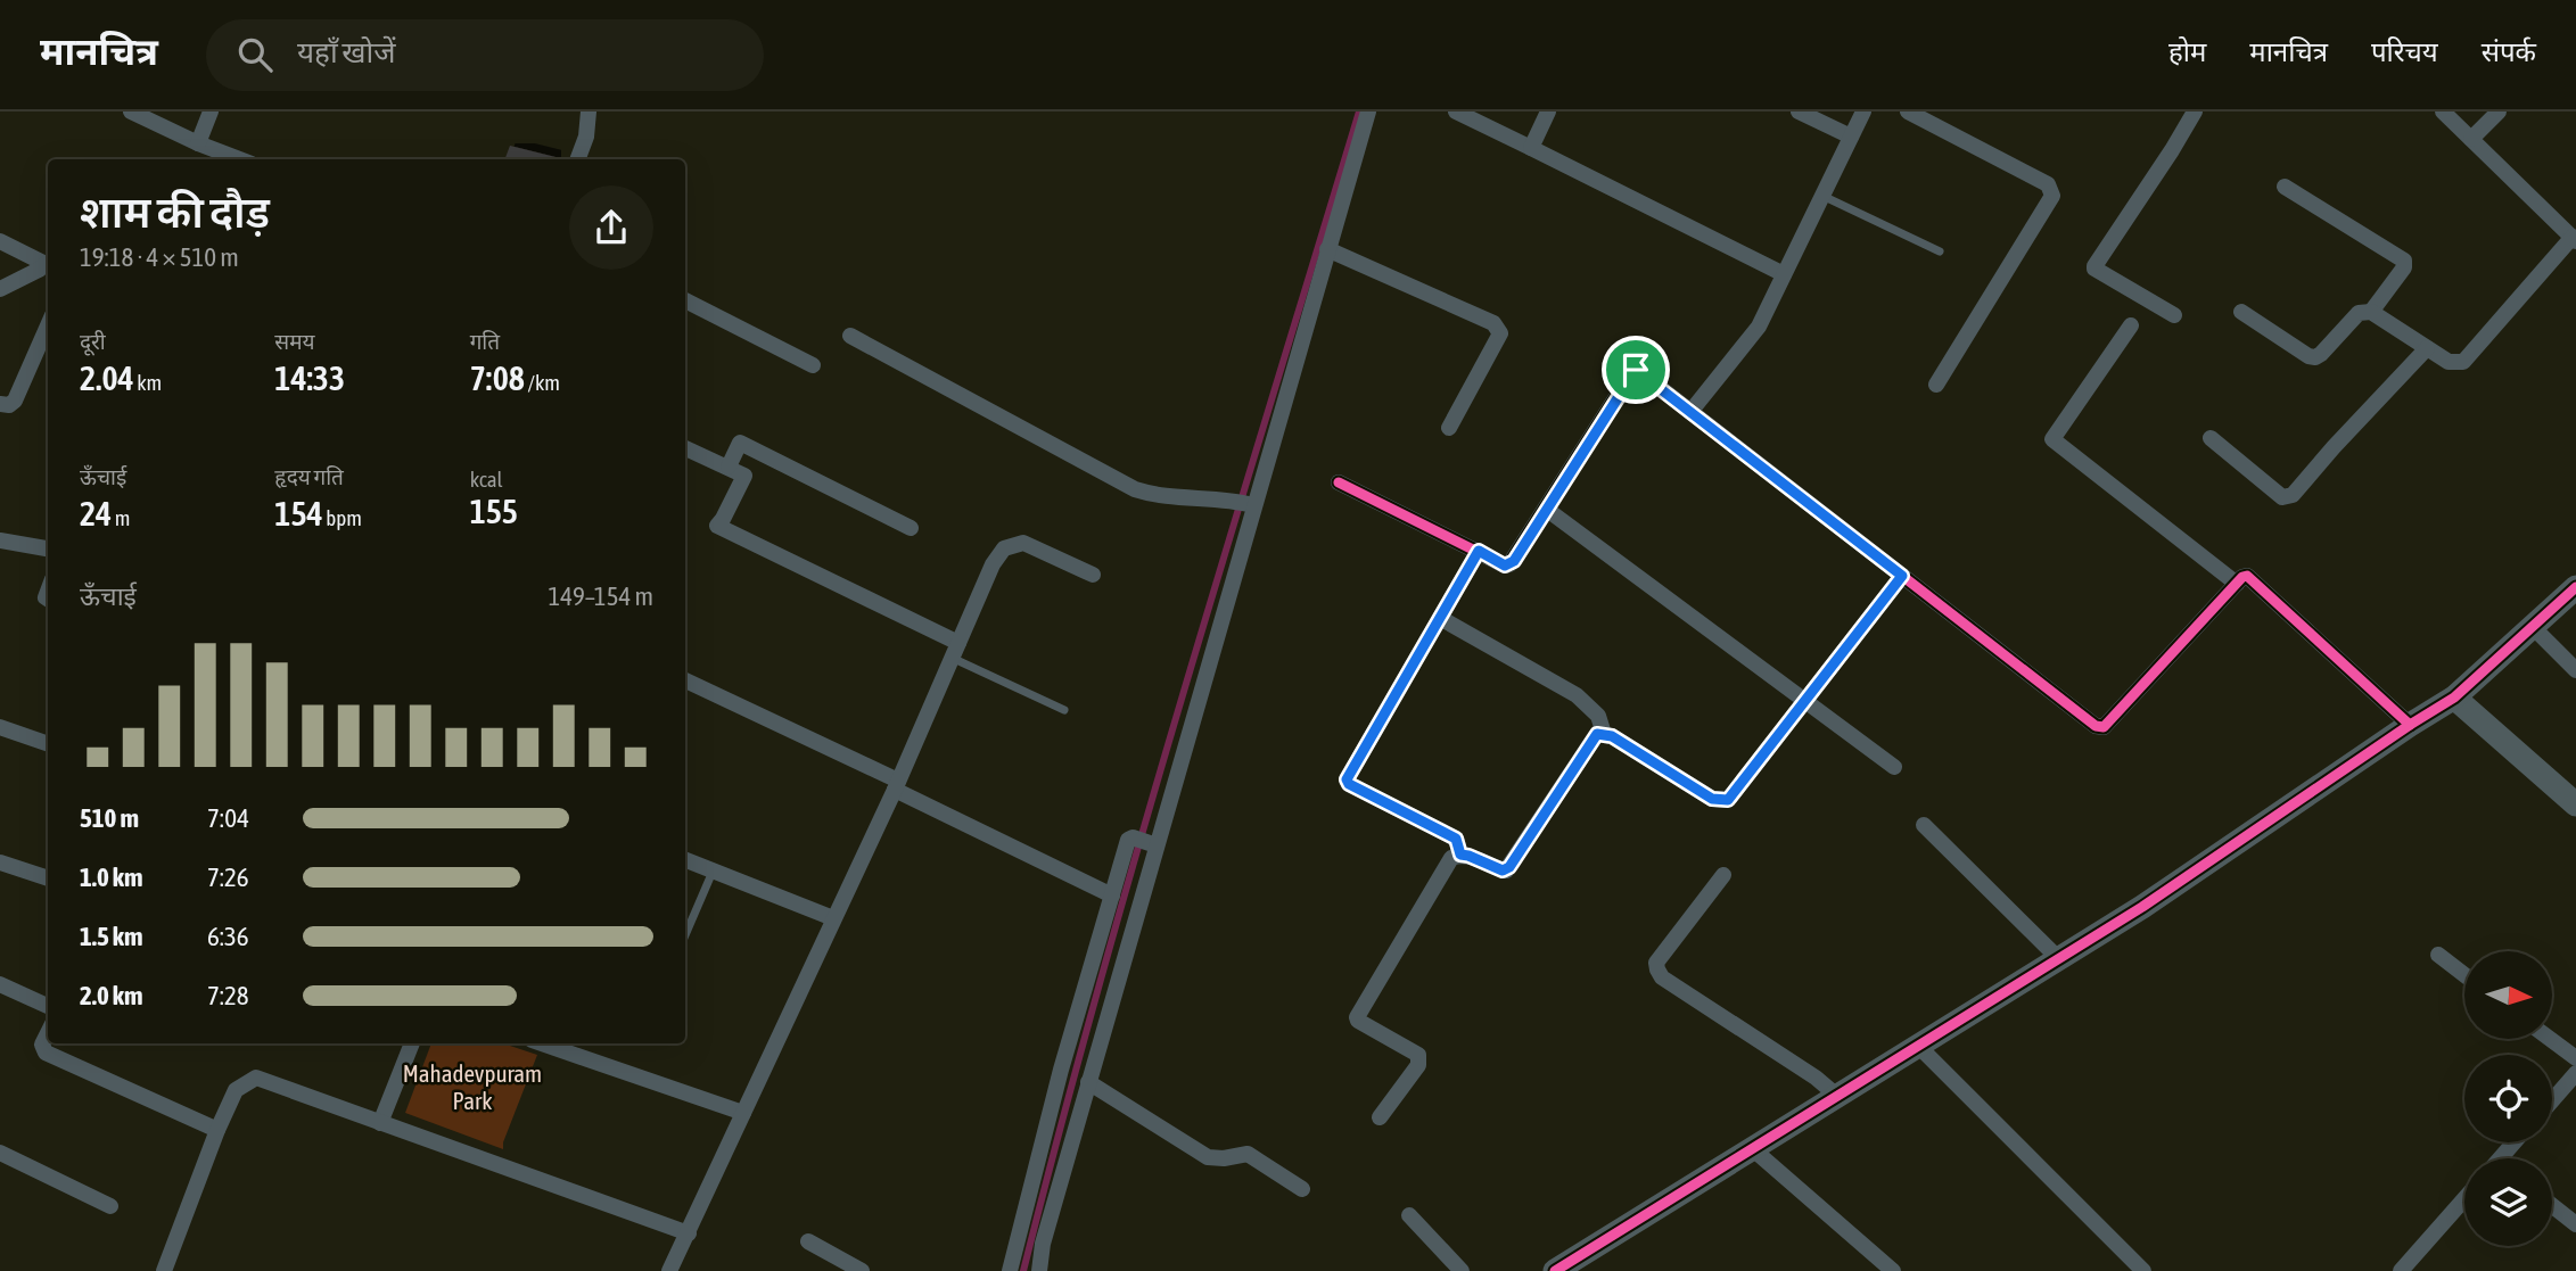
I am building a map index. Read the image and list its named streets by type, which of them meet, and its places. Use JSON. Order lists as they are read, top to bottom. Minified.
{"parks":["Mahadevpuram Park"],"north":"right","page":{"header":"मानचित्र","search":"यहाँ खोजें","nav":["होम","मानचित्र","परिचय","संपर्क"],"heading":["शाम की दौड़","19:18 · 4 × 510 m"],"stats":[["दूरी","2.04 km"],["समय","14:33"],["गति","7:08 /km"],["ऊँचाई","24 m"],["हृदय गति","154 bpm"],["kcal","155"]],"chart":["ऊँचाई","149–154 m"],"list":[{"name":"510 m","note":"7:04"},{"name":"1.0 km","note":"7:26"},{"name":"1.5 km","note":"6:36"},{"name":"2.0 km","note":"7:28"}]}}
